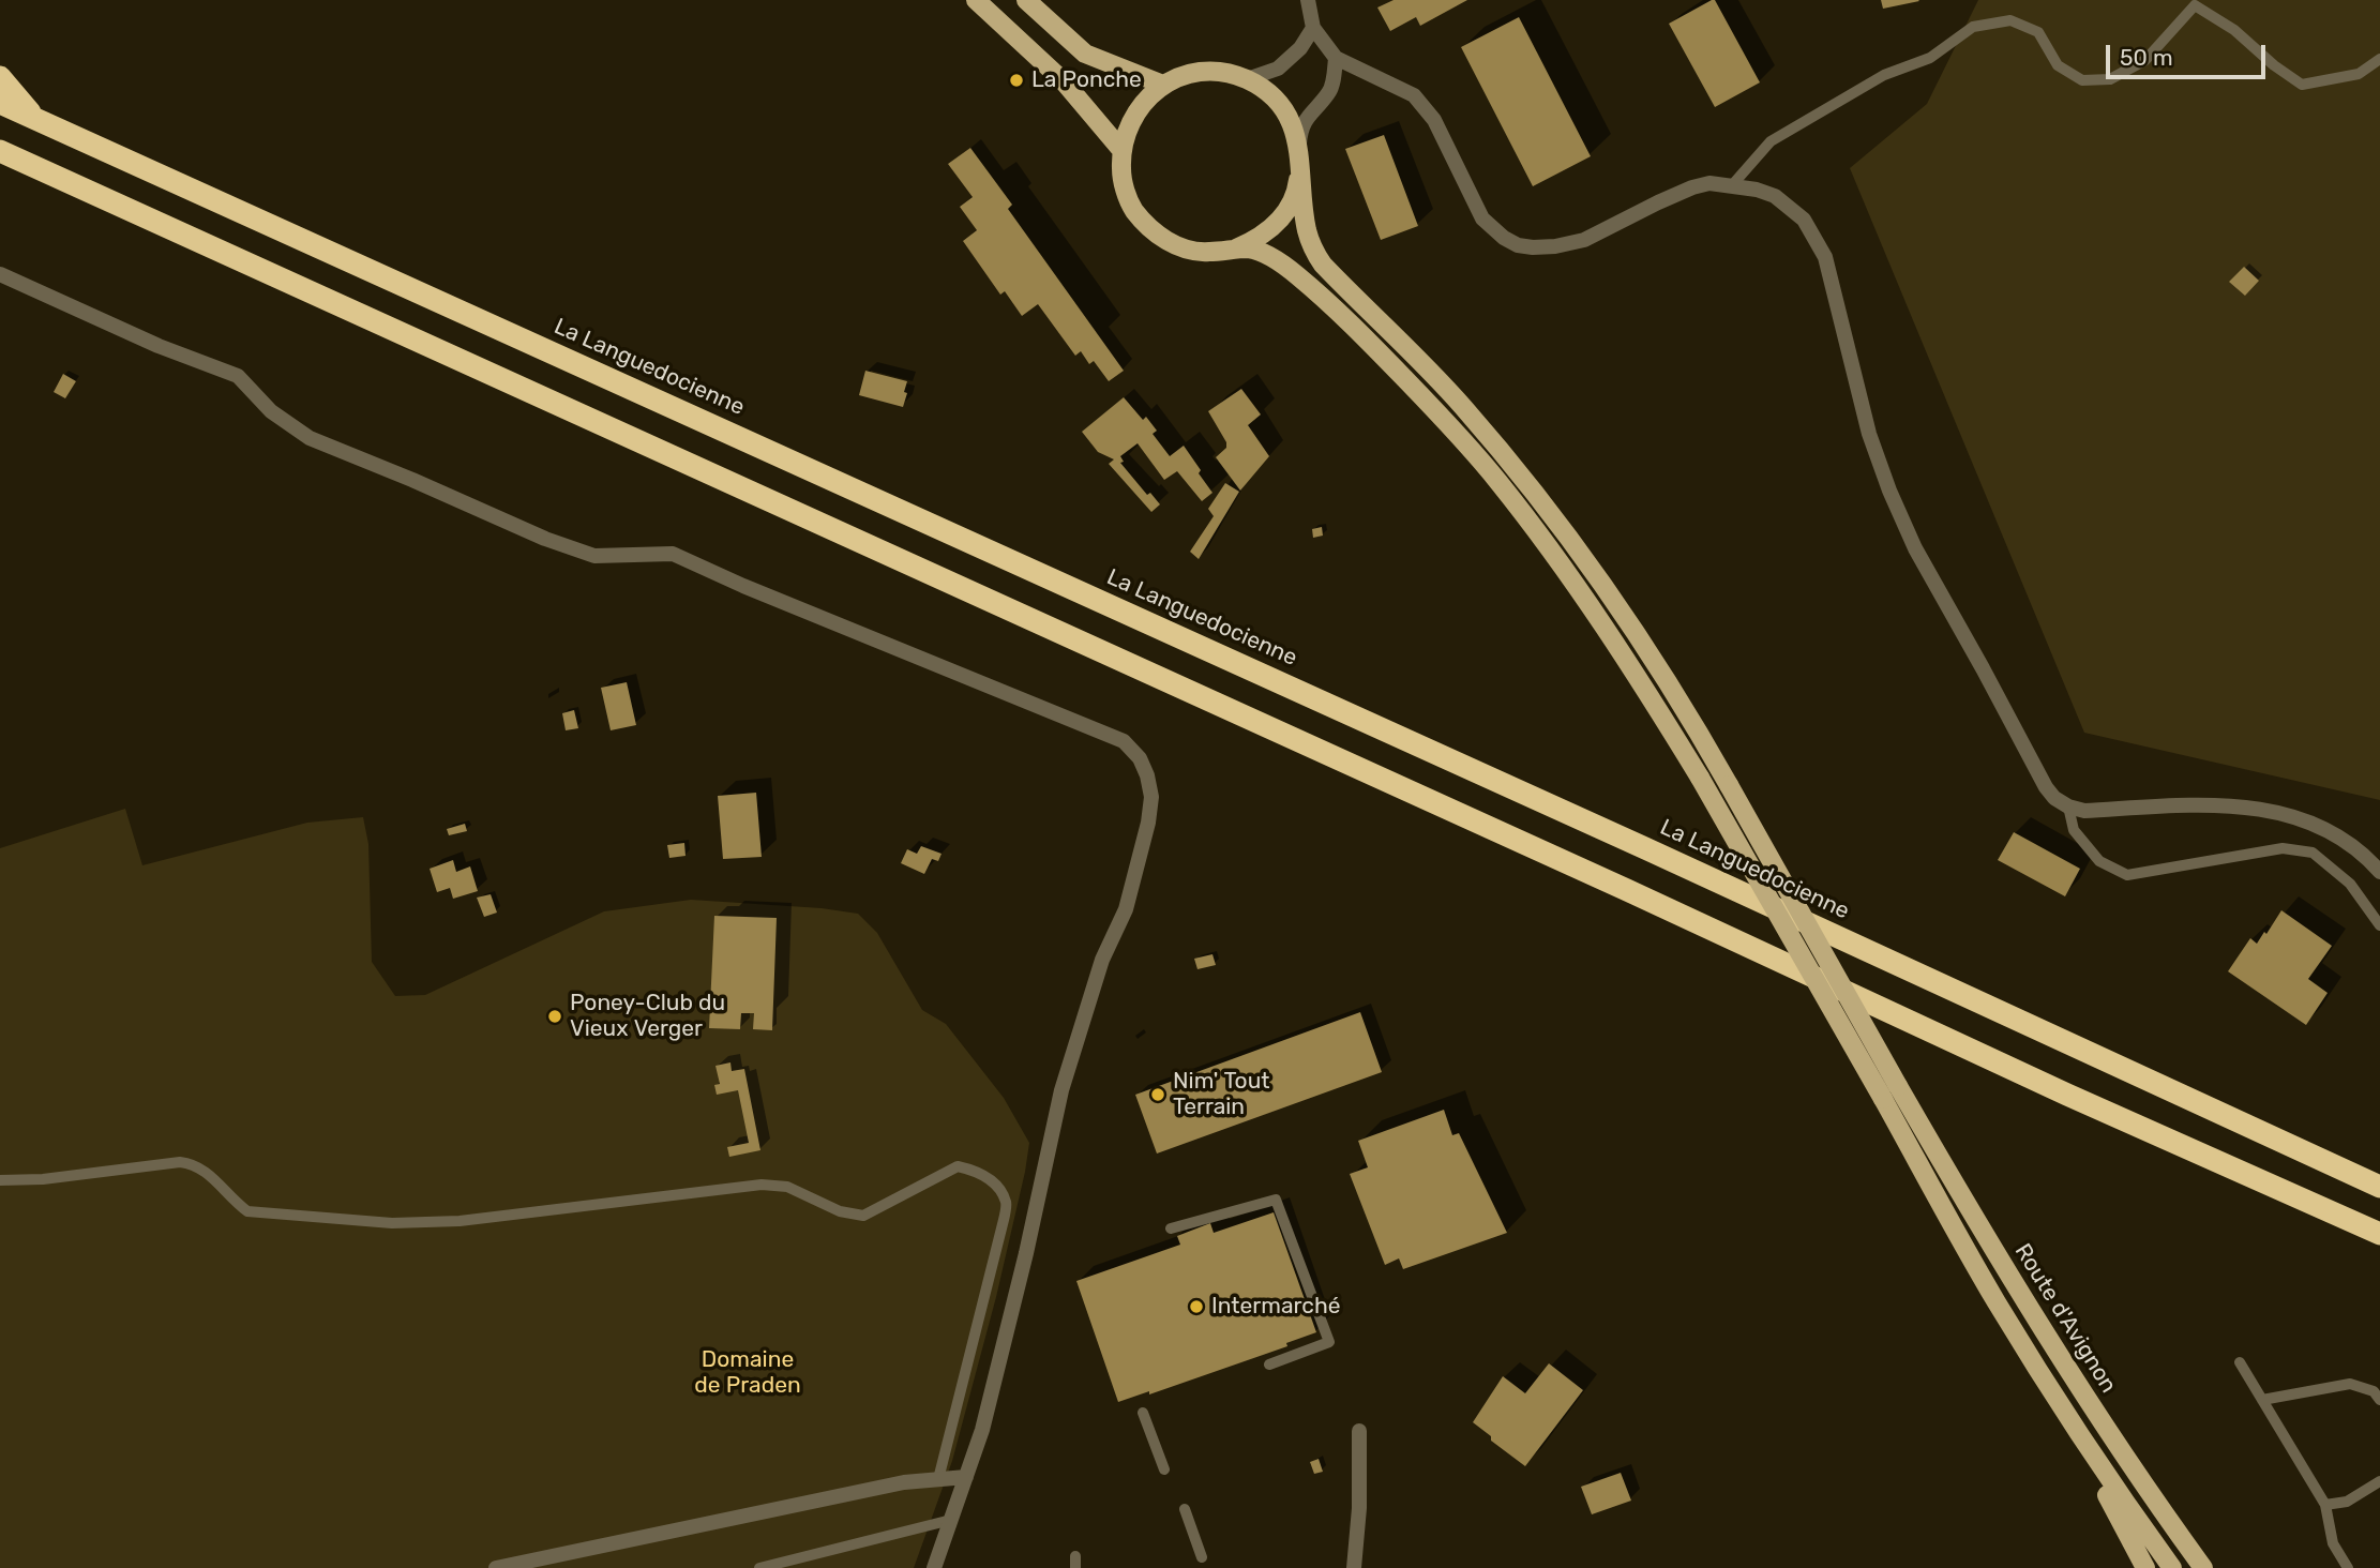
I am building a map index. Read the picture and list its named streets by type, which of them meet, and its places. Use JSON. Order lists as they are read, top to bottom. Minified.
{"streets":{"highway":["La Languedocienne"],"main road":["Route d'Avignon"]},"parks":["Domaine de Praden"],"places":["La Ponche","Poney-Club du Vieux Verger","Nim' Tout Terrain","Intermarché"],"scale_bar":"50 m"}
